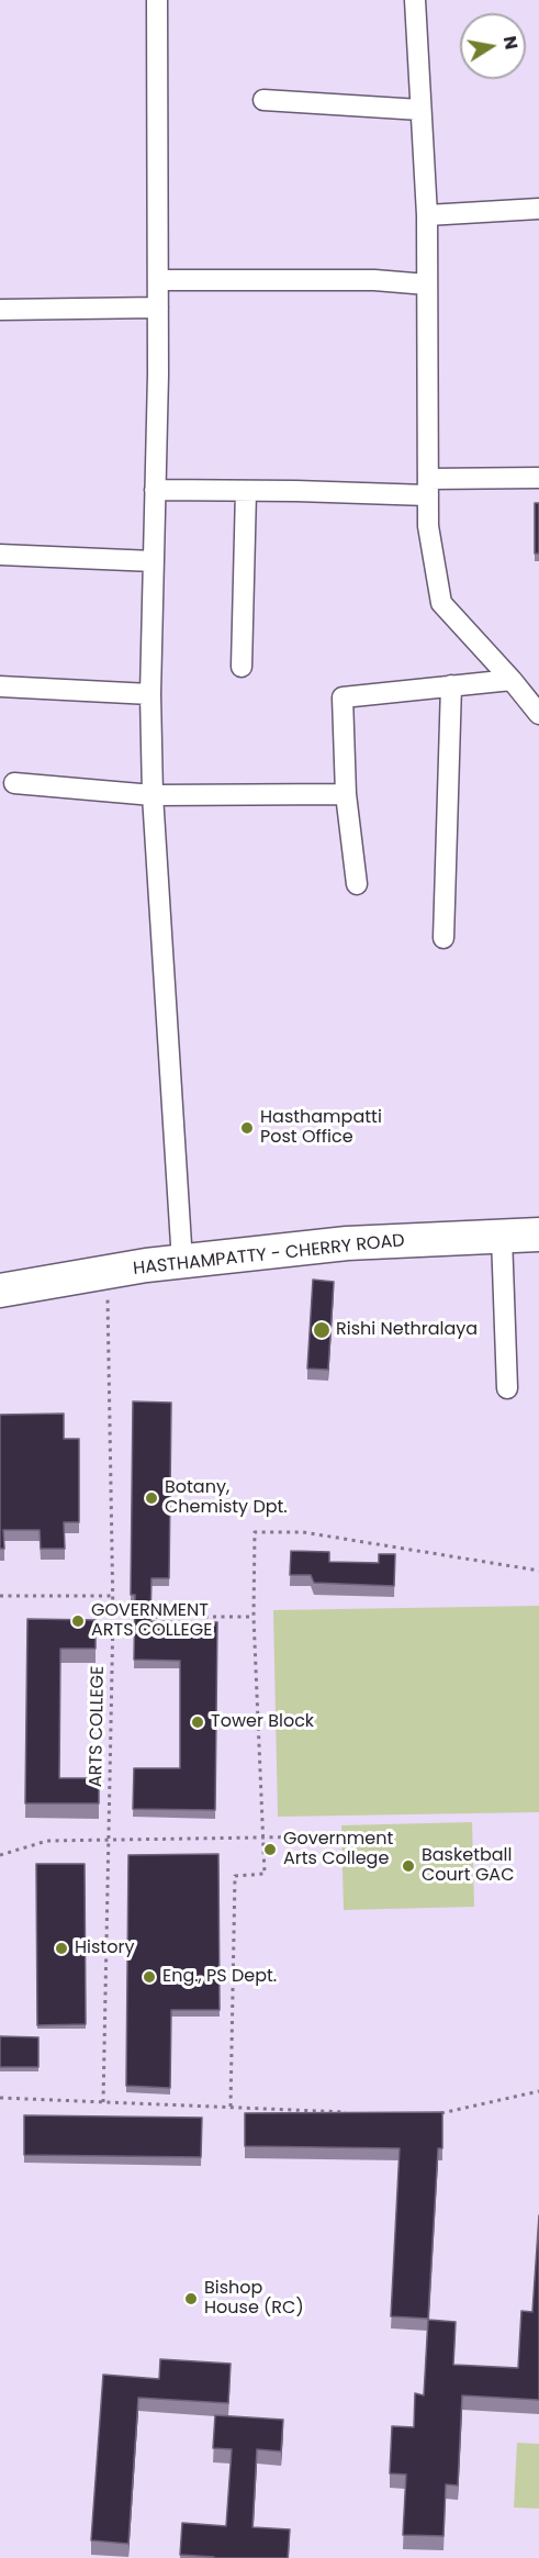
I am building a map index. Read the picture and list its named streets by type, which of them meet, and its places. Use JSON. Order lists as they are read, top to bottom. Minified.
{"streets":{"main road":["HASTHAMPATTY - CHERRY ROAD"],"path":["ARTS COLLEGE"]},"crossings":[["HASTHAMPATTY - CHERRY ROAD","ARTS COLLEGE"]],"places":["Hasthampatti Post Office","Rishi Nethralaya","Botany, Chemisty Dpt.","GOVERNMENT ARTS COLLEGE","Tower Block","Government Arts College","Basketball Court GAC","History","Eng., PS Dept.","Bishop House (RC)"],"north":"right"}
